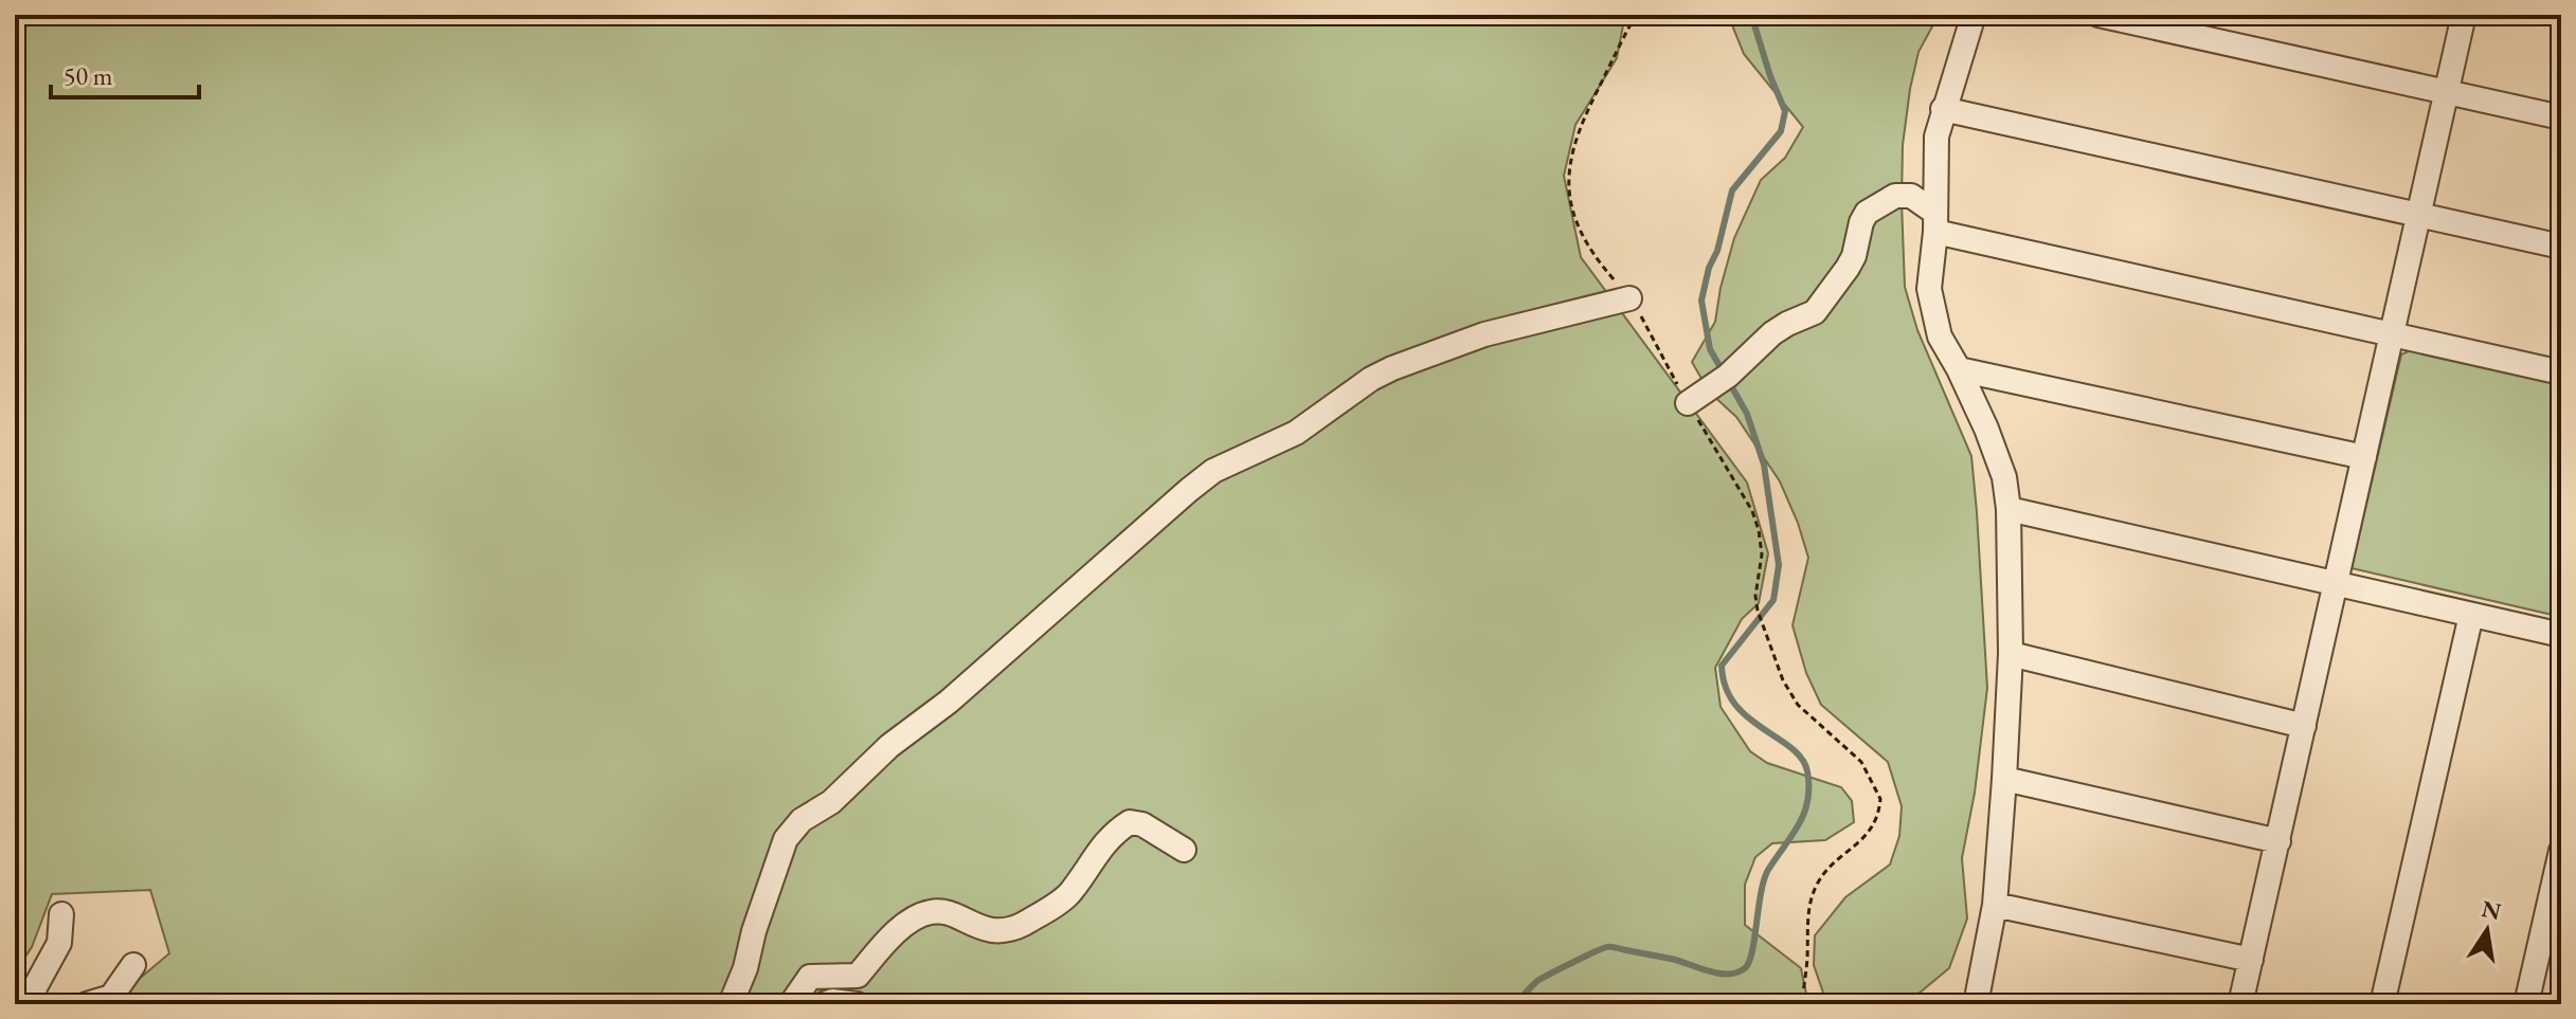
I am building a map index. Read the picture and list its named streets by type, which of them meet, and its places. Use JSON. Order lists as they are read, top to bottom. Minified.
{"scale_bar":"50 m","north":"top"}
